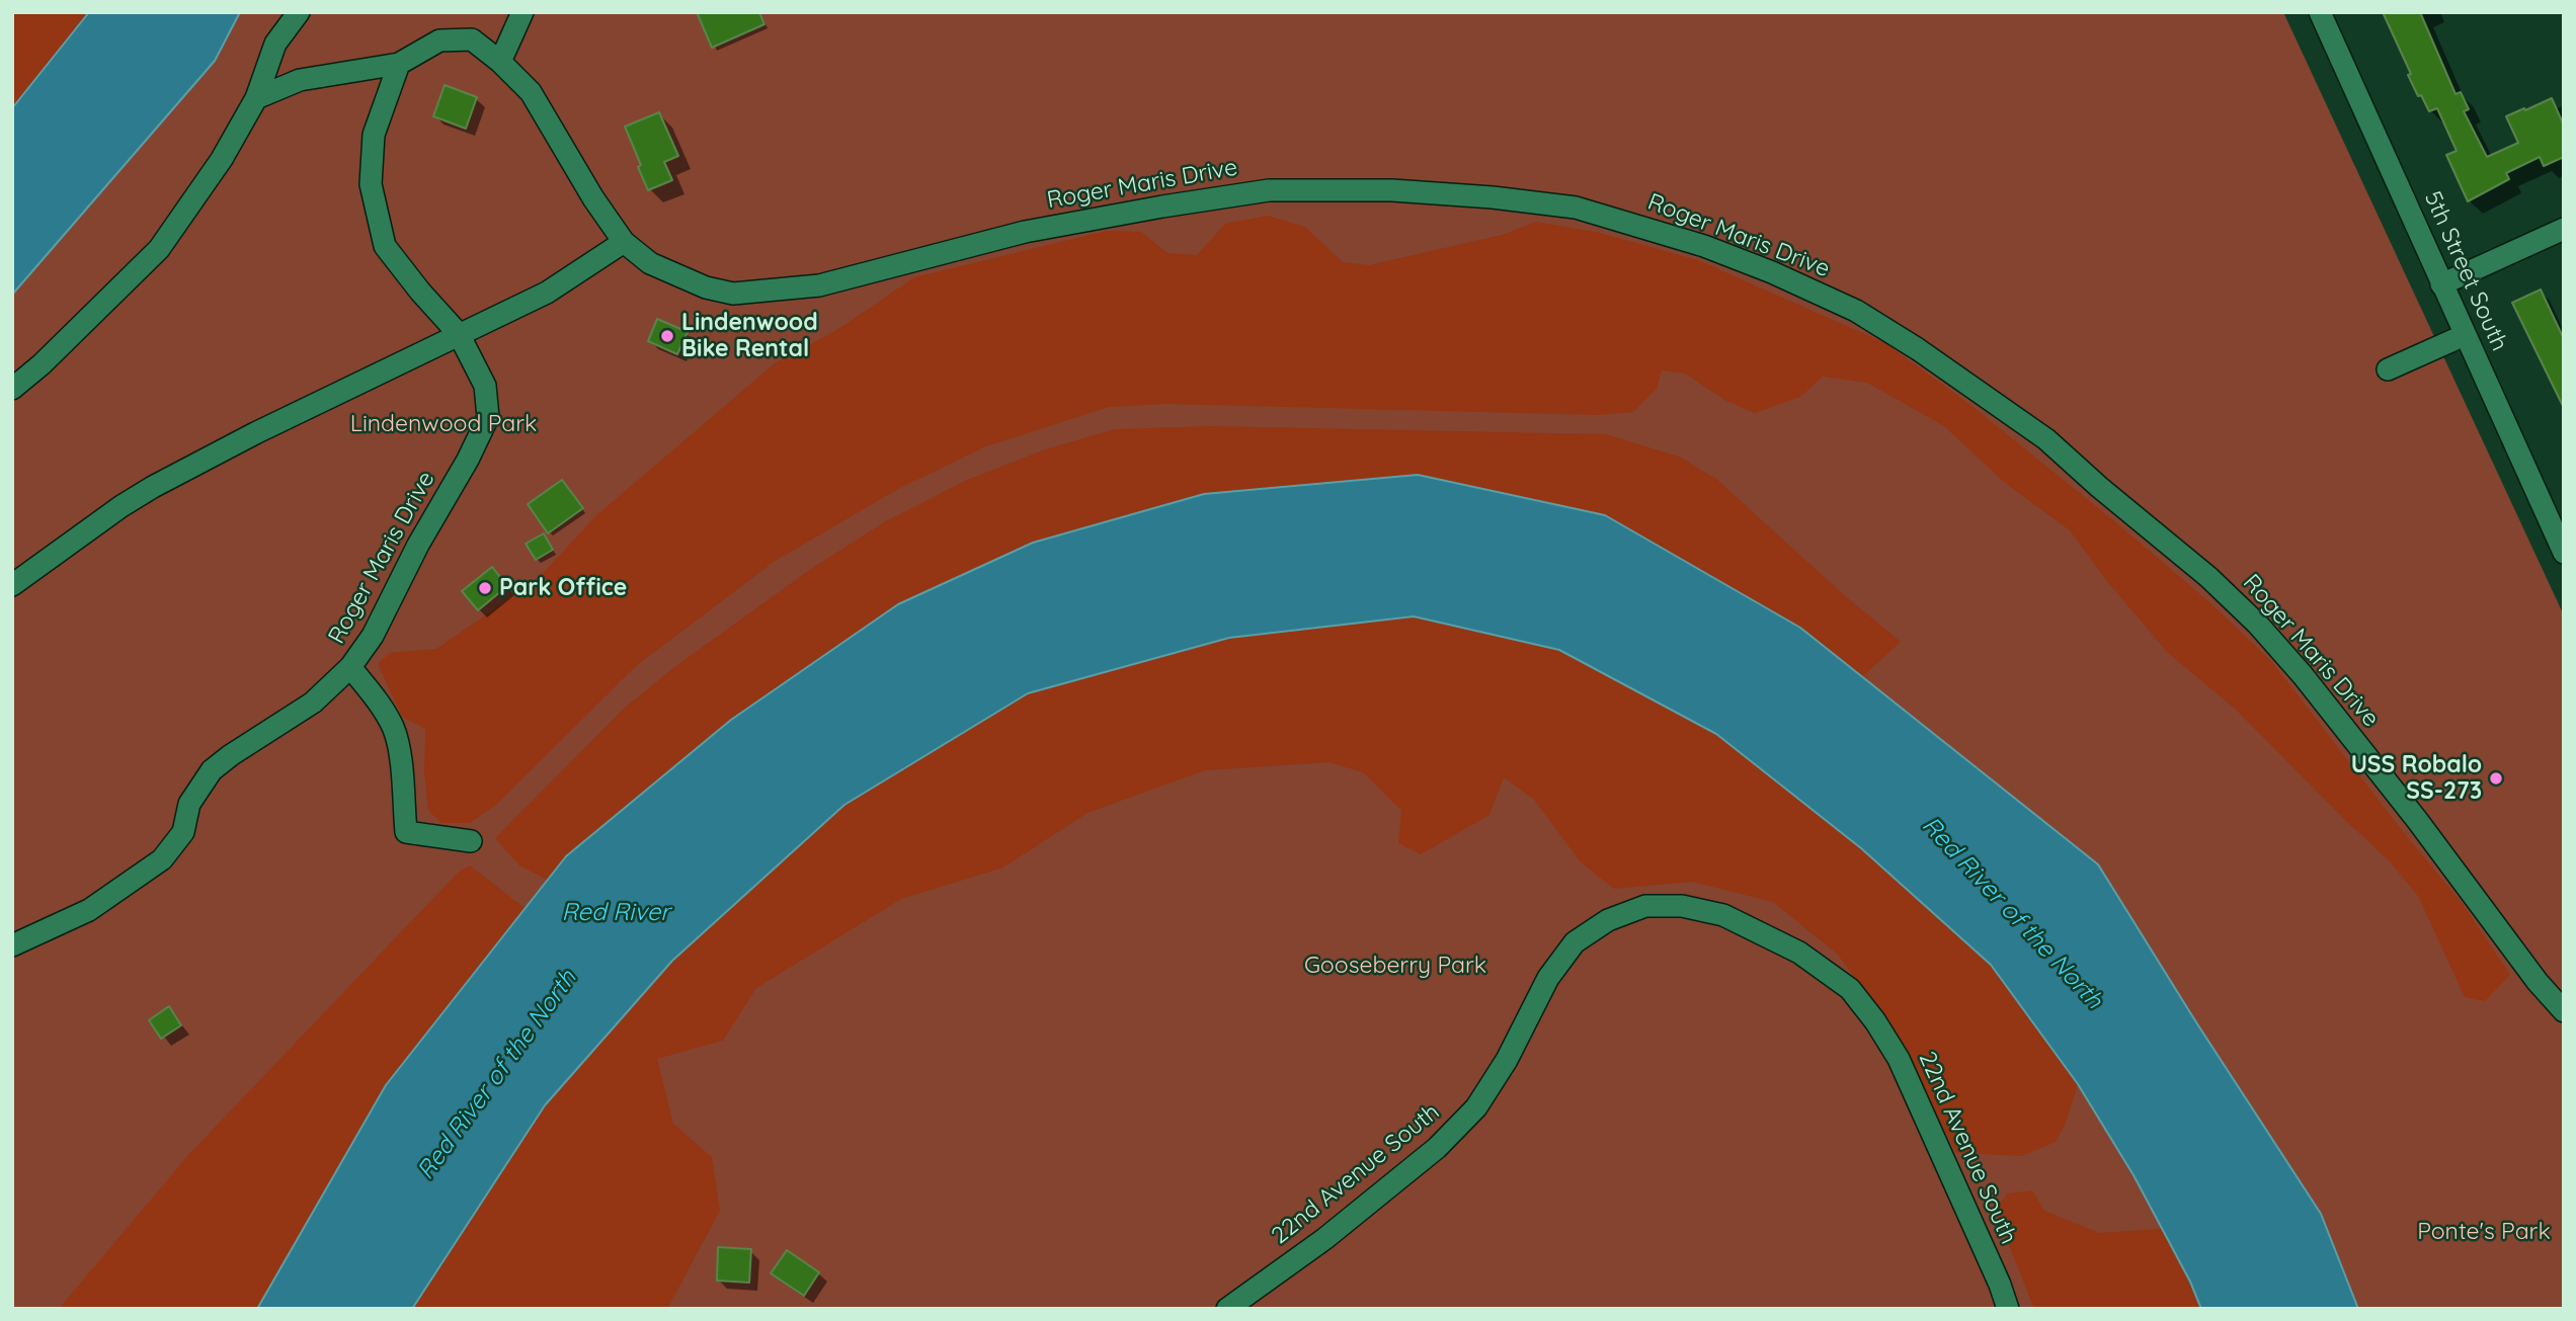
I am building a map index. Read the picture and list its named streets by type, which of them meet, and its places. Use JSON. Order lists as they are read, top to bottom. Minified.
{"streets":{"street":["Roger Maris Drive","5th Street South","22nd Avenue South"]},"water":["Red River","Red River of the North"],"parks":["Lindenwood Park","Gooseberry Park","Ponte's Park"],"places":["Lindenwood Bike Rental","Park Office","USS Robalo SS-273"]}
